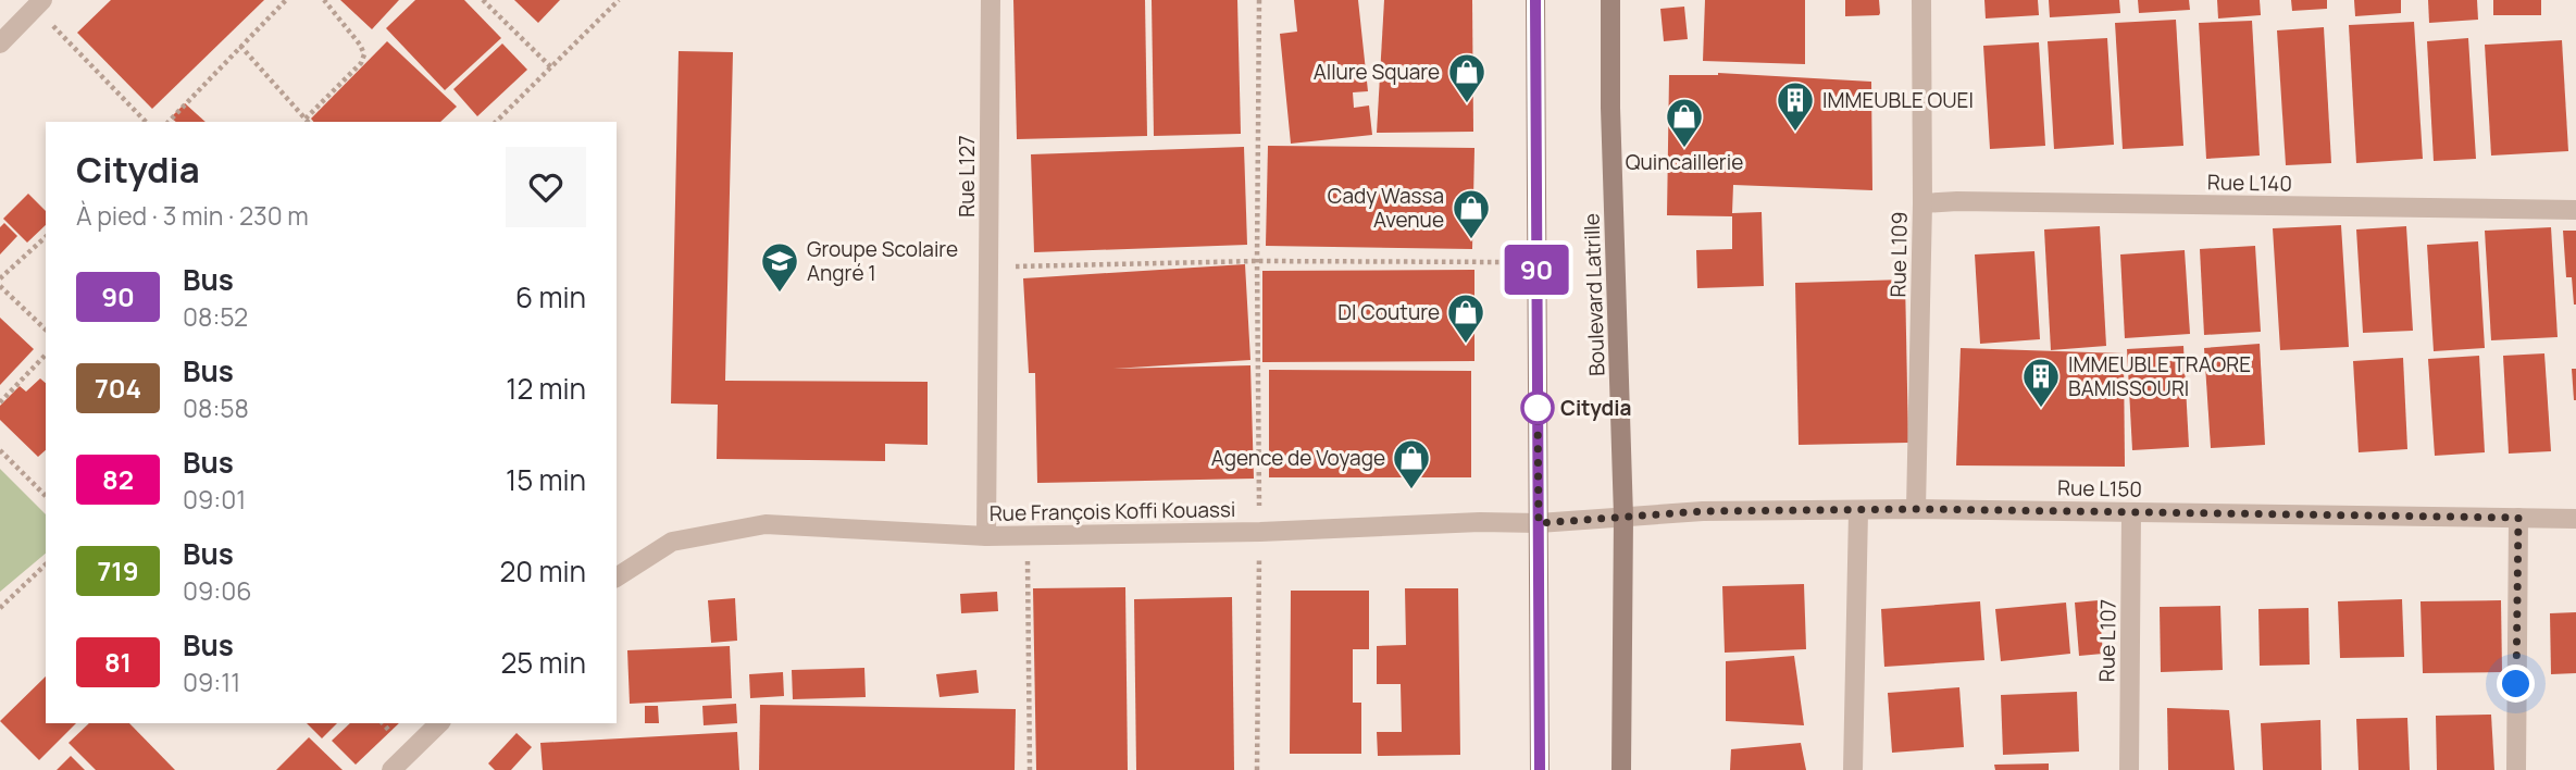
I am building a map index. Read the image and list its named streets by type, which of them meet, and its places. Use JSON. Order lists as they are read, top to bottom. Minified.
{"streets":{"main road":["Boulevard Latrille"],"street":["Rue L127","Rue L140","Rue L109","Rue L150","Rue François Koffi Kouassi","Rue L107"]},"crossings":[["Rue L127","Rue François Koffi Kouassi"],["Rue L140","Rue L109"],["Rue L109","Rue L150"],["Boulevard Latrille","Rue L150"],["Boulevard Latrille","Rue François Koffi Kouassi"],["Rue L150","Rue François Koffi Kouassi"],["Rue L150","Rue L107"]],"places":{"shop":["Allure Square","Quincaillerie","Cady Wassa Avenue","Dl Couture","Agence de Voyage"],"building":["IMMEUBLE OUEI","IMMEUBLE TRAORE BAMISSOURI"],"school or university":["Groupe Scolaire Angré 1"],"other":["Citydia"]},"lines":["bus line 90"],"page":{"on_map":"90","heading":["Citydia","À pied · 3 min · 230 m"],"list":[{"mark":"90","name":"Bus","note":"08:52","value":"6 min"},{"mark":"704","name":"Bus","note":"08:58","value":"12 min"},{"mark":"82","name":"Bus","note":"09:01","value":"15 min"},{"mark":"719","name":"Bus","note":"09:06","value":"20 min"},{"mark":"81","name":"Bus","note":"09:11","value":"25 min"}]}}
